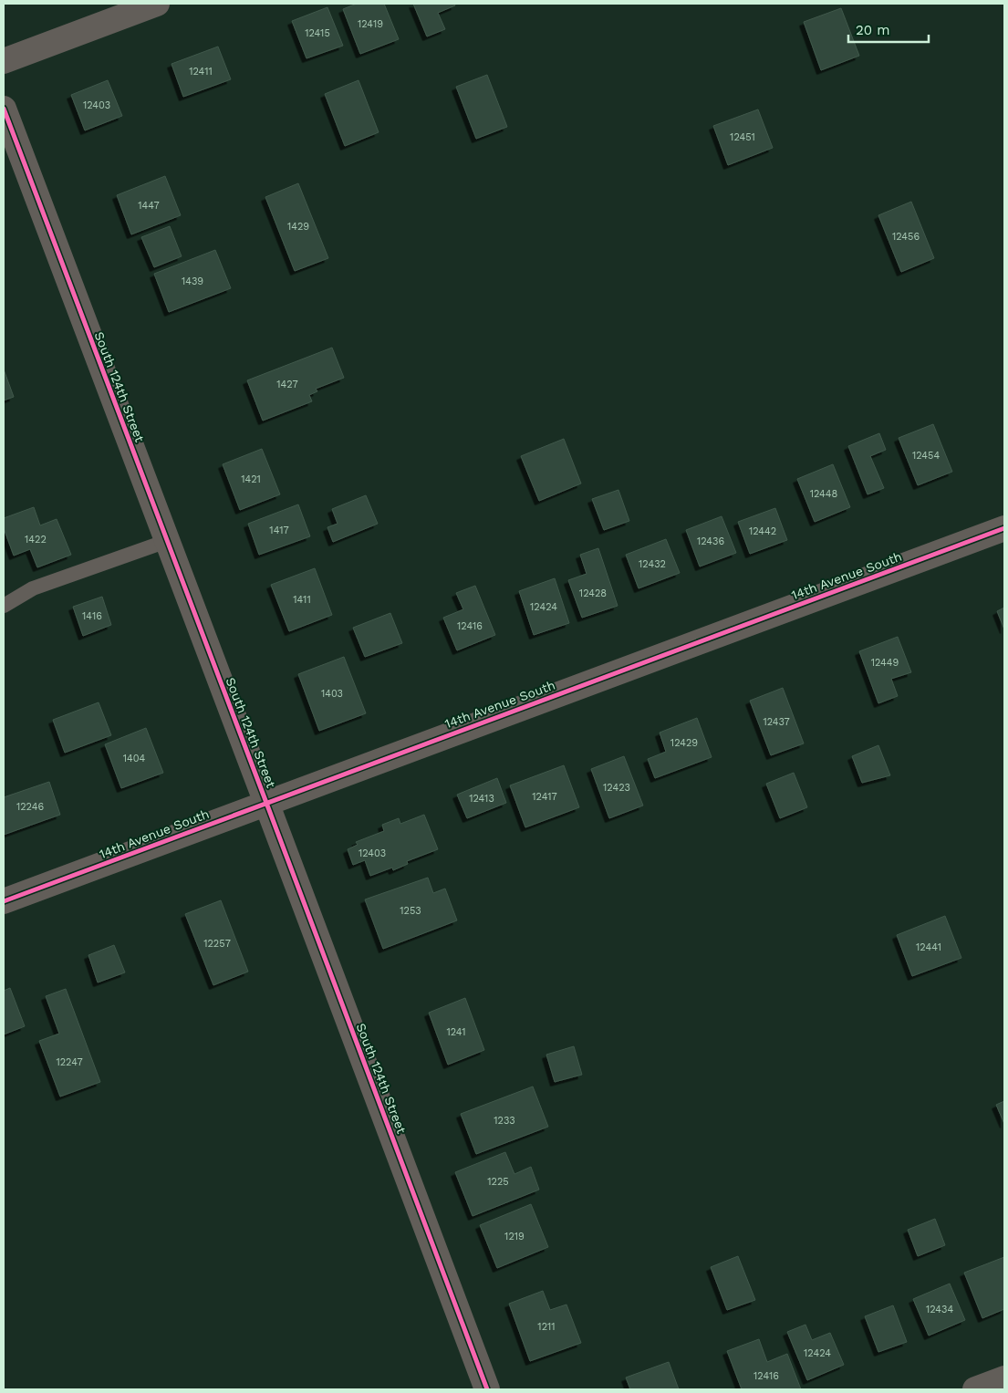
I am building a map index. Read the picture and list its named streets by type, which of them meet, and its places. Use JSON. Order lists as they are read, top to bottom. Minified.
{"streets":{"street":["South 124th Street","14th Avenue South"]},"crossings":[["South 124th Street","14th Avenue South"]],"house_numbers":["12419","12415","12411","12403","12451","1447","1429","12456","1439","1427","12454","1421","12448","1417","12442","1422","12436","12432","12428","1411","12424","1416","12416","12449","1403","12437","12429","1404","12423","12417","12413","12246","12403","1253","12257","12441","1241","12247","1233","1225","1219","12434","1211","12424","12416"],"scale_bar":"20 m"}
